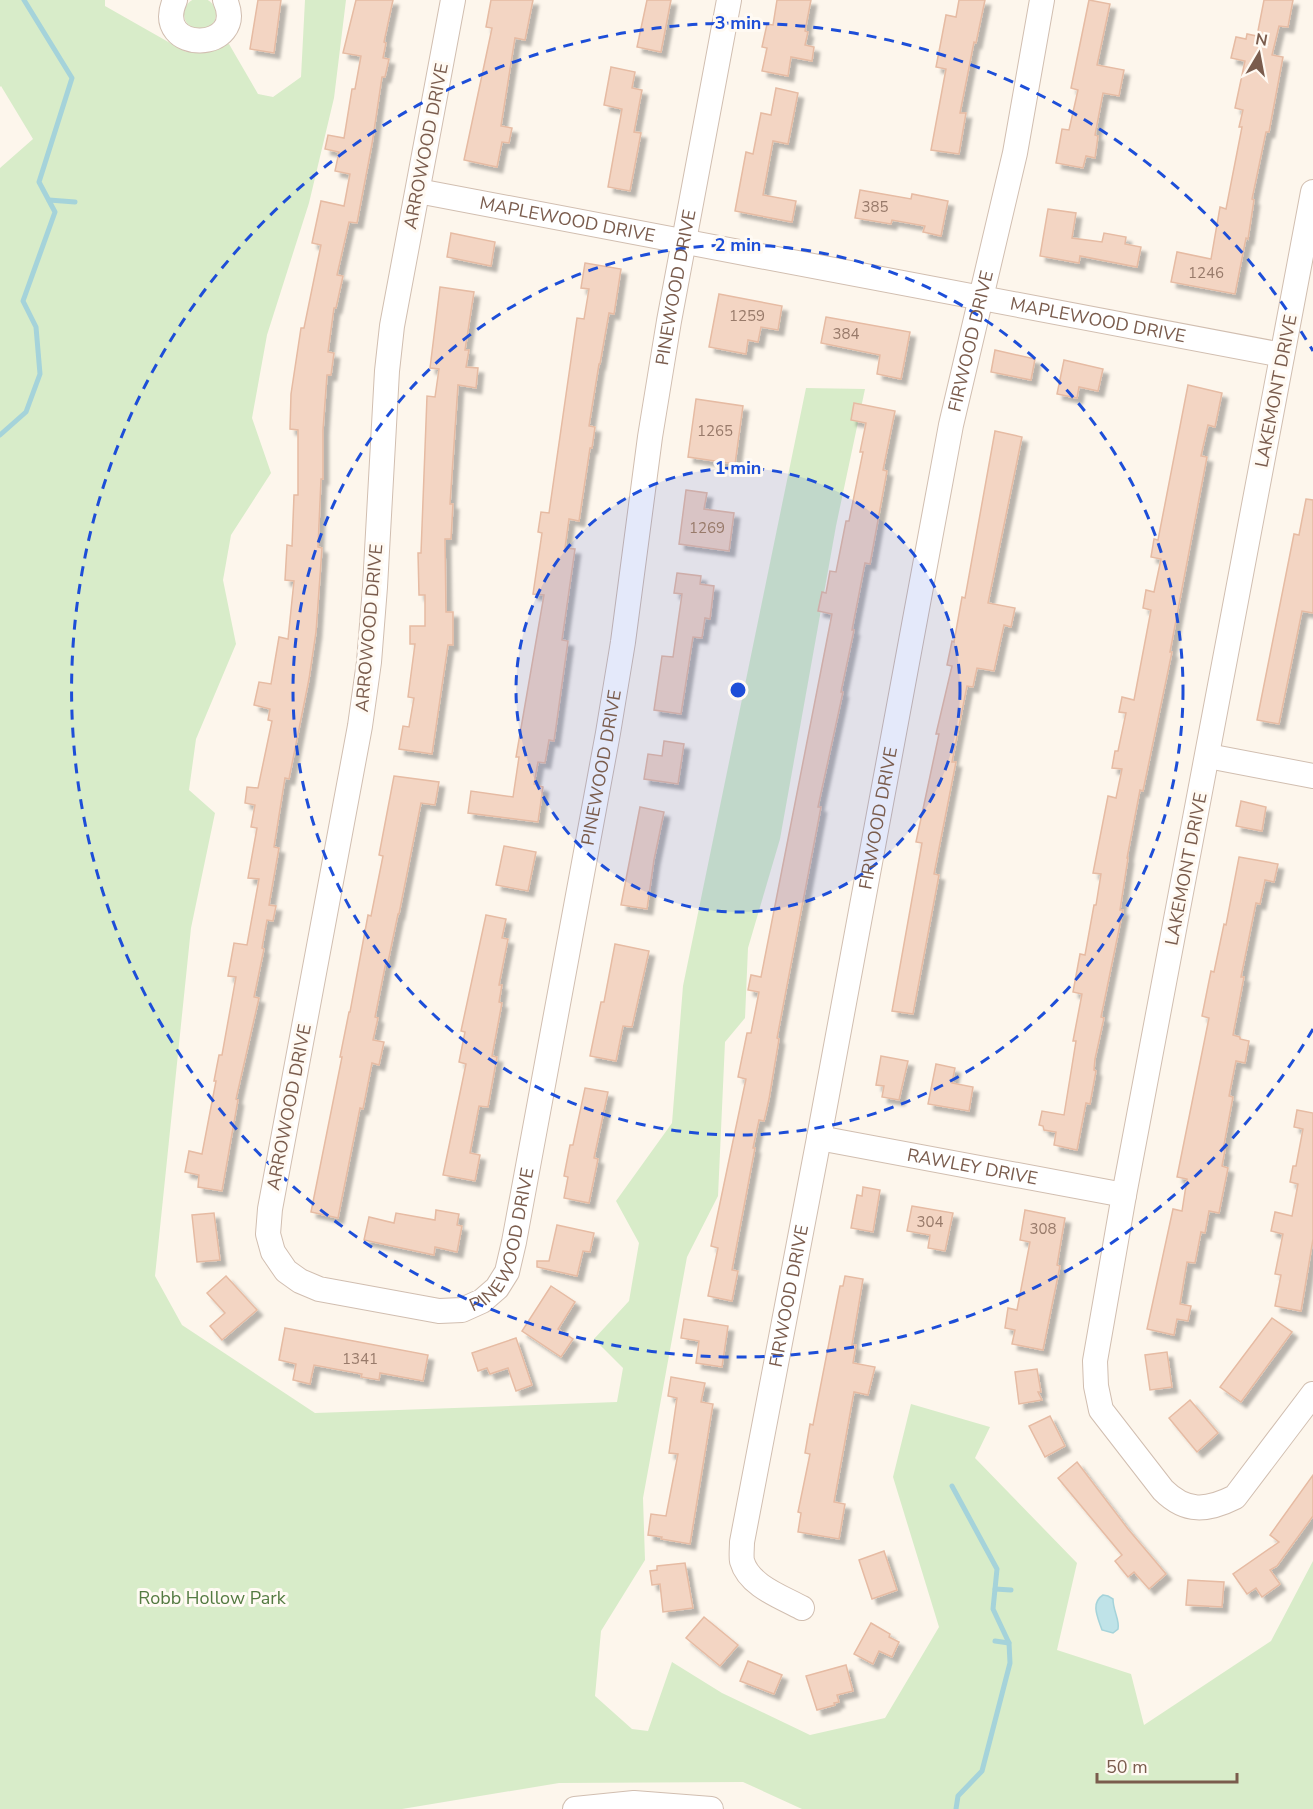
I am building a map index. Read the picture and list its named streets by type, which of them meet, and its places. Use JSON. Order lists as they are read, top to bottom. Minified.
{"streets":{"street":["ARROWOOD DRIVE","MAPLEWOOD DRIVE","PINEWOOD DRIVE","FIRWOOD DRIVE","LAKEMONT DRIVE","RAWLEY DRIVE"]},"crossings":[["ARROWOOD DRIVE","MAPLEWOOD DRIVE"],["ARROWOOD DRIVE","PINEWOOD DRIVE"],["MAPLEWOOD DRIVE","PINEWOOD DRIVE"],["MAPLEWOOD DRIVE","FIRWOOD DRIVE"],["MAPLEWOOD DRIVE","LAKEMONT DRIVE"],["FIRWOOD DRIVE","RAWLEY DRIVE"],["LAKEMONT DRIVE","RAWLEY DRIVE"]],"parks":["Robb Hollow Park"],"house_numbers":["385","1246","1259","384","1265","1269","304","308","1341"],"scale_bar":"50 m","north":"top","rings":["3 min","2 min","1 min"]}
